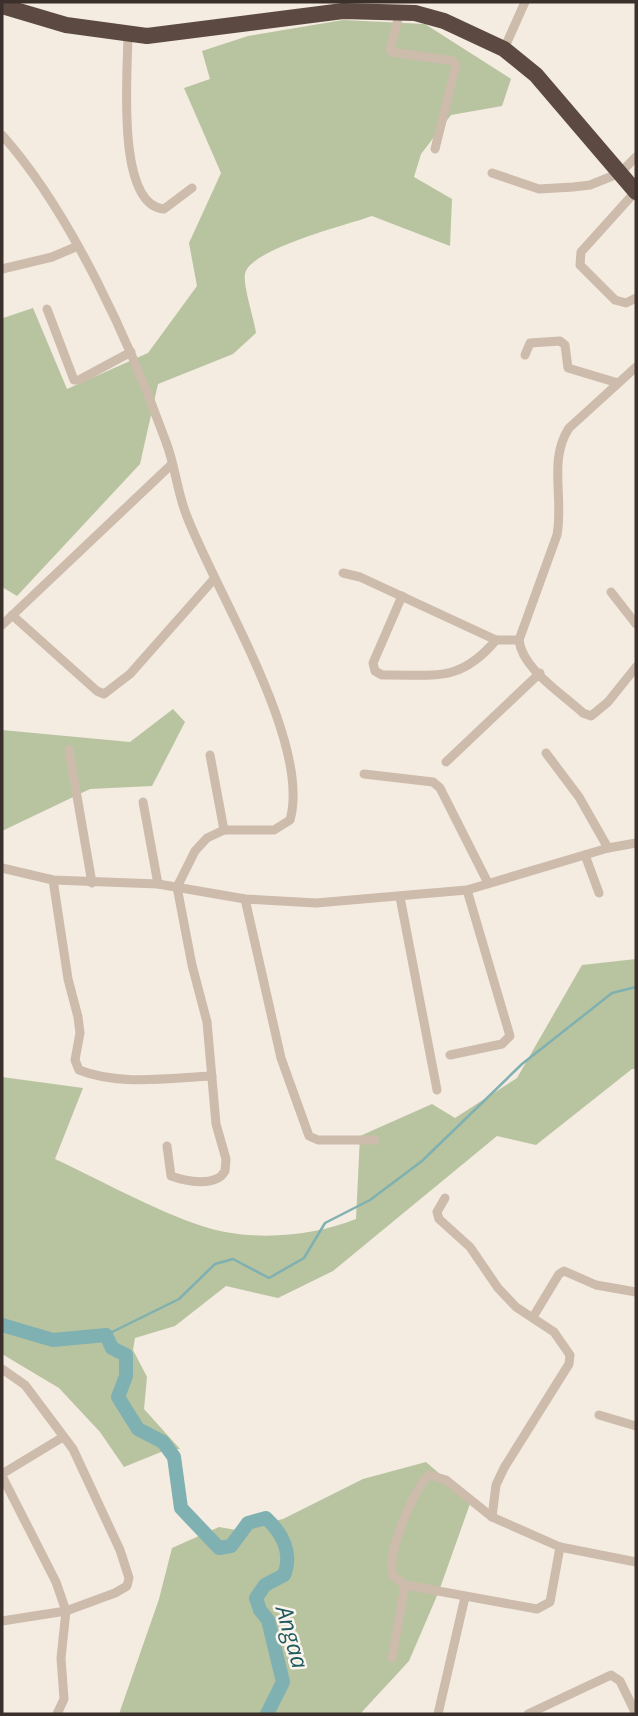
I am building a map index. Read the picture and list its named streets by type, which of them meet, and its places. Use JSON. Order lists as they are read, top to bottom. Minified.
{"water":["Angaa"]}
